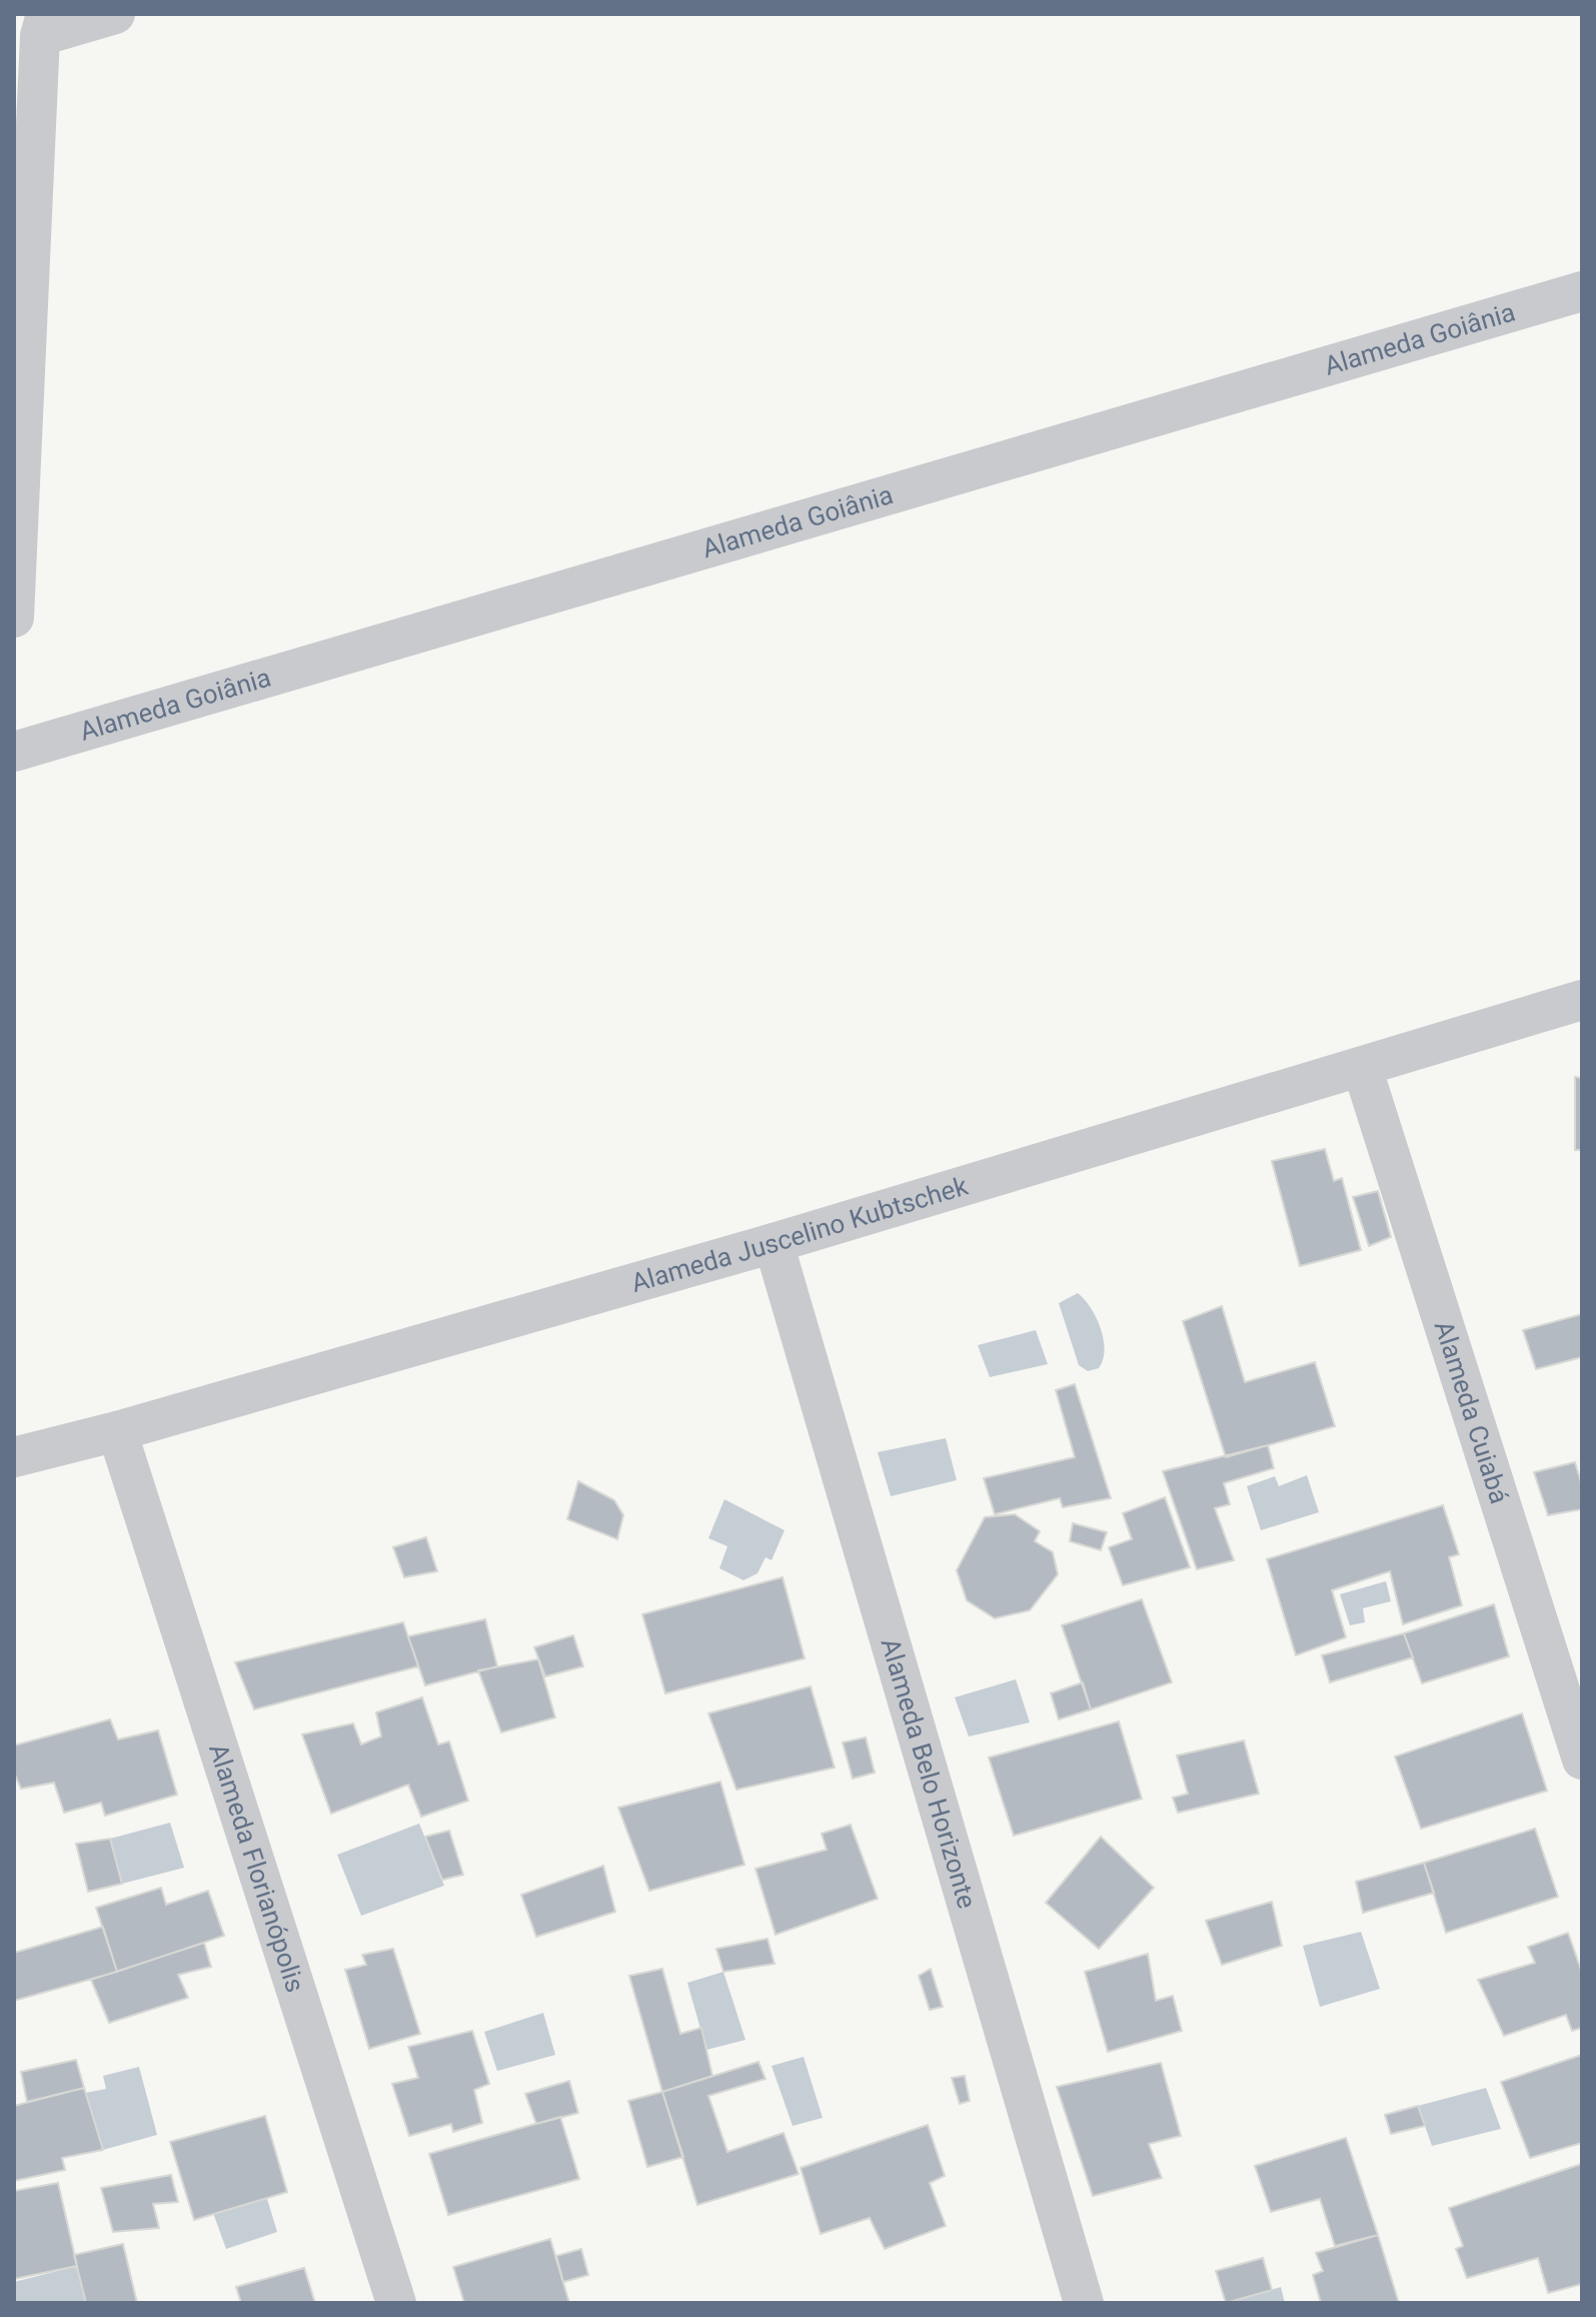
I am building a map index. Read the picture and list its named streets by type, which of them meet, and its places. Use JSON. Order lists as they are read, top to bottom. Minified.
{"streets":{"street":["Alameda Goiânia","Alameda Juscelino Kubtschek","Alameda Cuiabá","Alameda Belo Horizonte","Alameda Florianópolis"]},"crossings":[["Alameda Juscelino Kubtschek","Alameda Cuiabá"],["Alameda Juscelino Kubtschek","Alameda Belo Horizonte"],["Alameda Juscelino Kubtschek","Alameda Florianópolis"]]}
